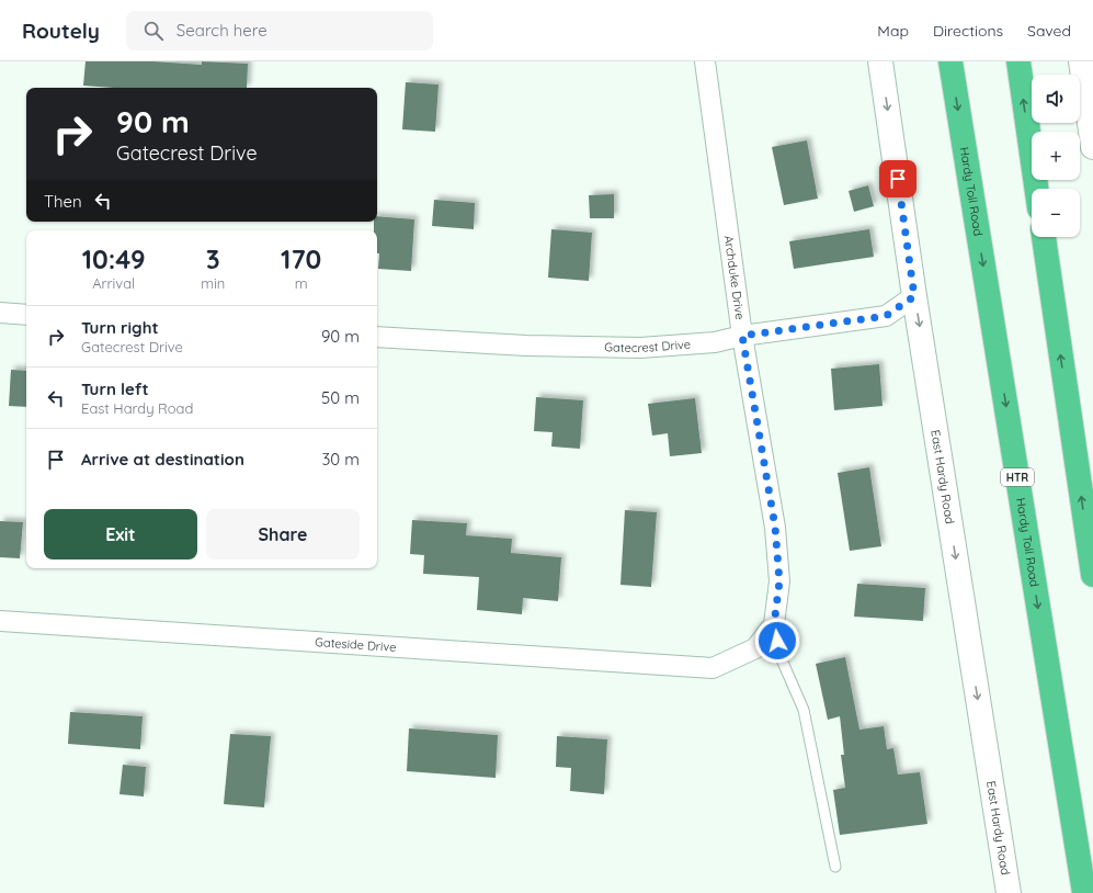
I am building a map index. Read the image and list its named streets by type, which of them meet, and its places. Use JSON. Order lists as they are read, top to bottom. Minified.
{"streets":{"highway":["Hardy Toll Road","HTR"],"main road":["East Hardy Road"],"street":["Archduke Drive","Gatecrest Drive","Gateside Drive"]},"crossings":[["Archduke Drive","Gatecrest Drive"],["Archduke Drive","Gateside Drive"],["Gatecrest Drive","East Hardy Road"]],"one_way":["East Hardy Road"],"page":{"header":"Routely","search":"Search here","nav":["Map","Directions","Saved"],"map_buttons":["+","−"],"turn":["90 m","Gatecrest Drive"],"then":"Then","eta":["10:49","Arrival","3","min","170","m"],"list":[{"name":"Turn right","note":"Gatecrest Drive","value":"90 m"},{"name":"Turn left","note":"East Hardy Road","value":"50 m"},{"name":"Arrive at destination","value":"30 m"}],"buttons":["Exit","Share"]}}
